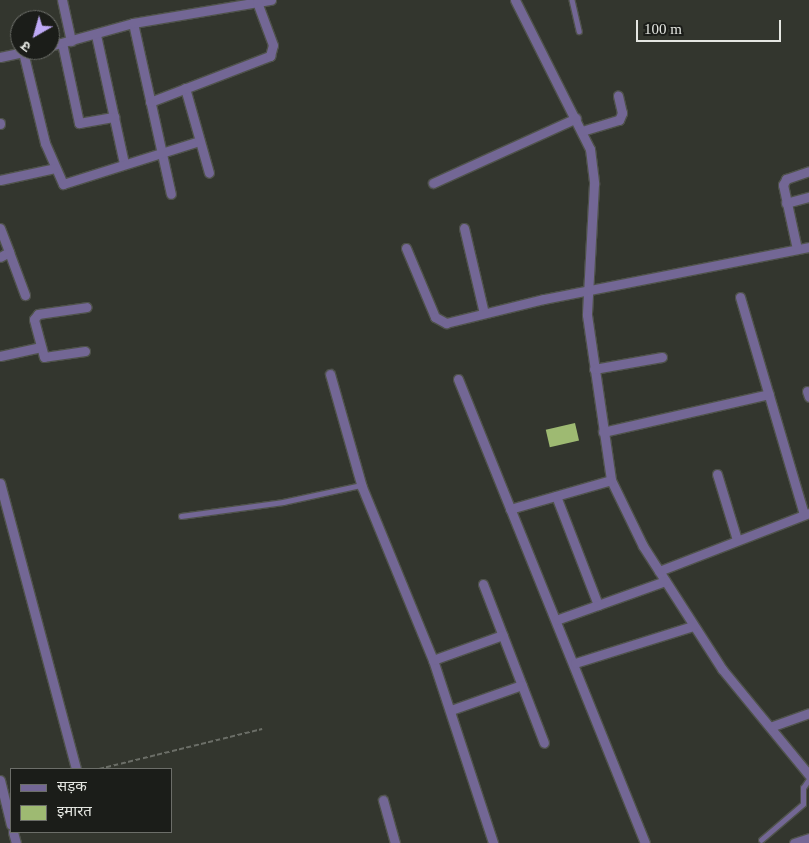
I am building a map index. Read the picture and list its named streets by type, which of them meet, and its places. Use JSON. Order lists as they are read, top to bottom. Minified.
{"legend":["सड़क","इमारत"],"scale_bar":"100 m","north":"bottom left"}
